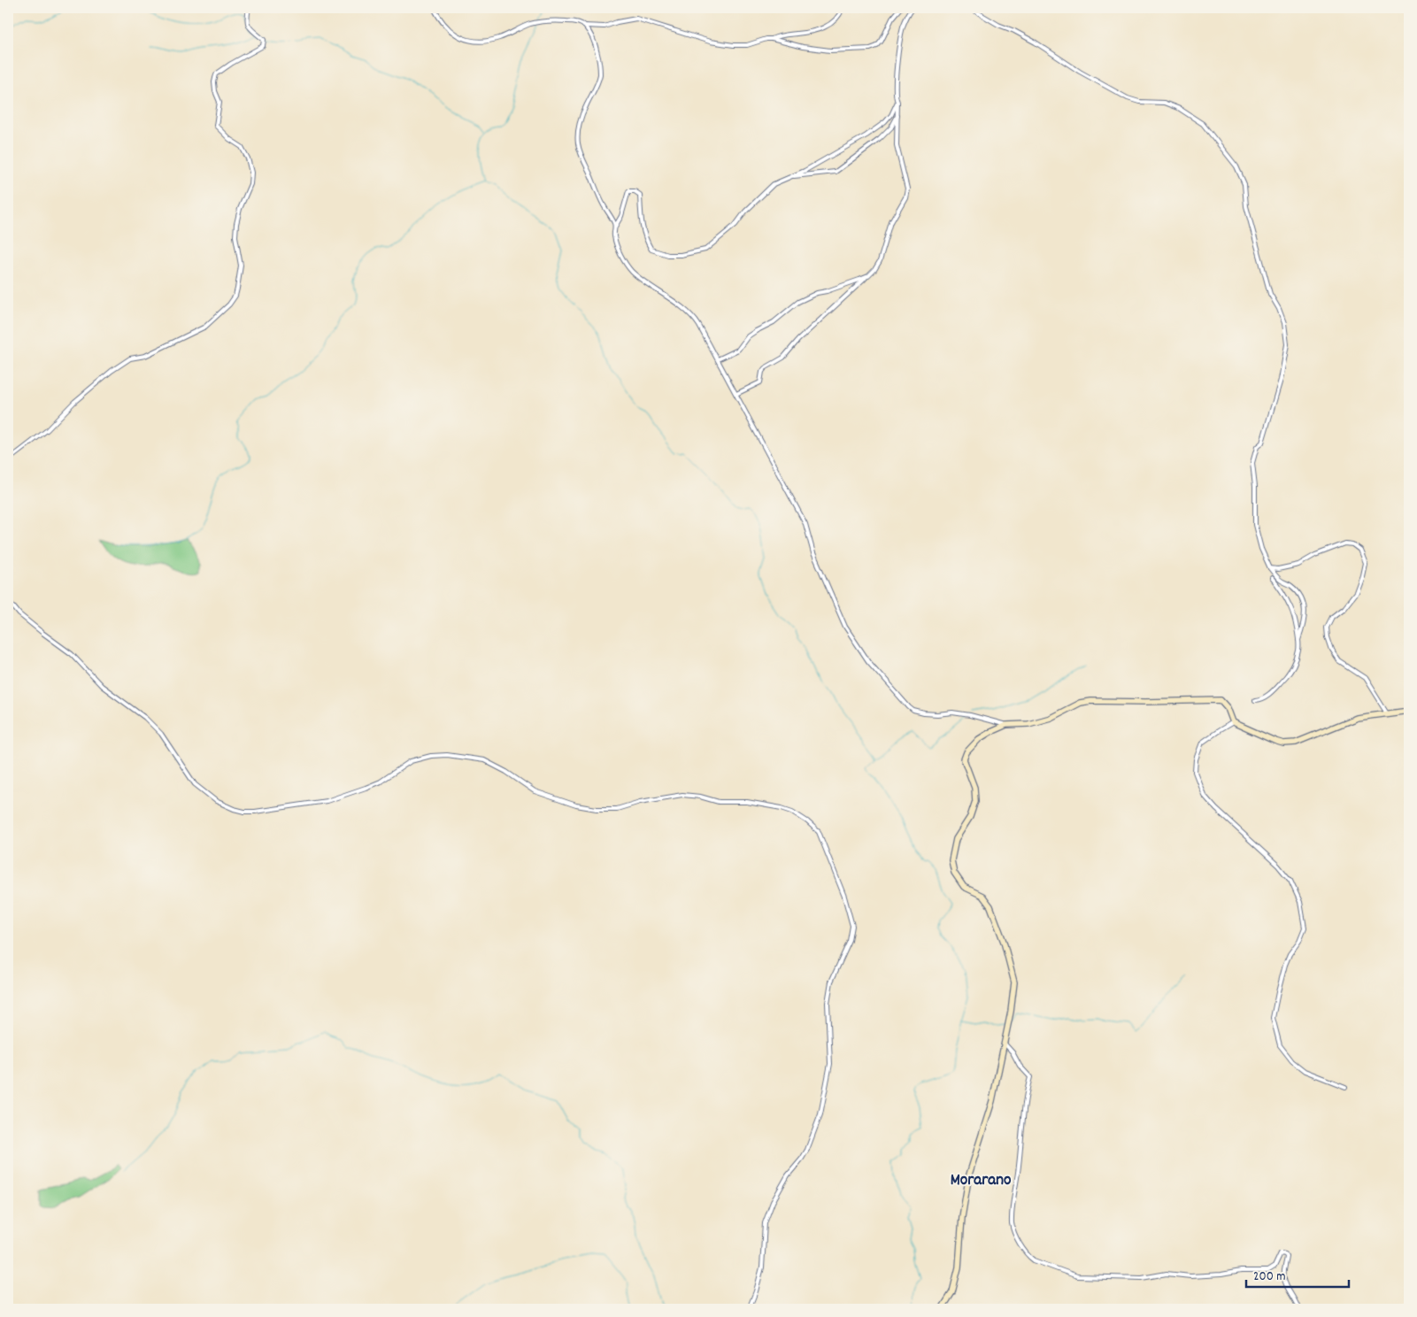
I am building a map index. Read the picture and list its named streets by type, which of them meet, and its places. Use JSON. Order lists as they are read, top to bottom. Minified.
{"districts":["Morarano"],"scale_bar":"200 m"}
